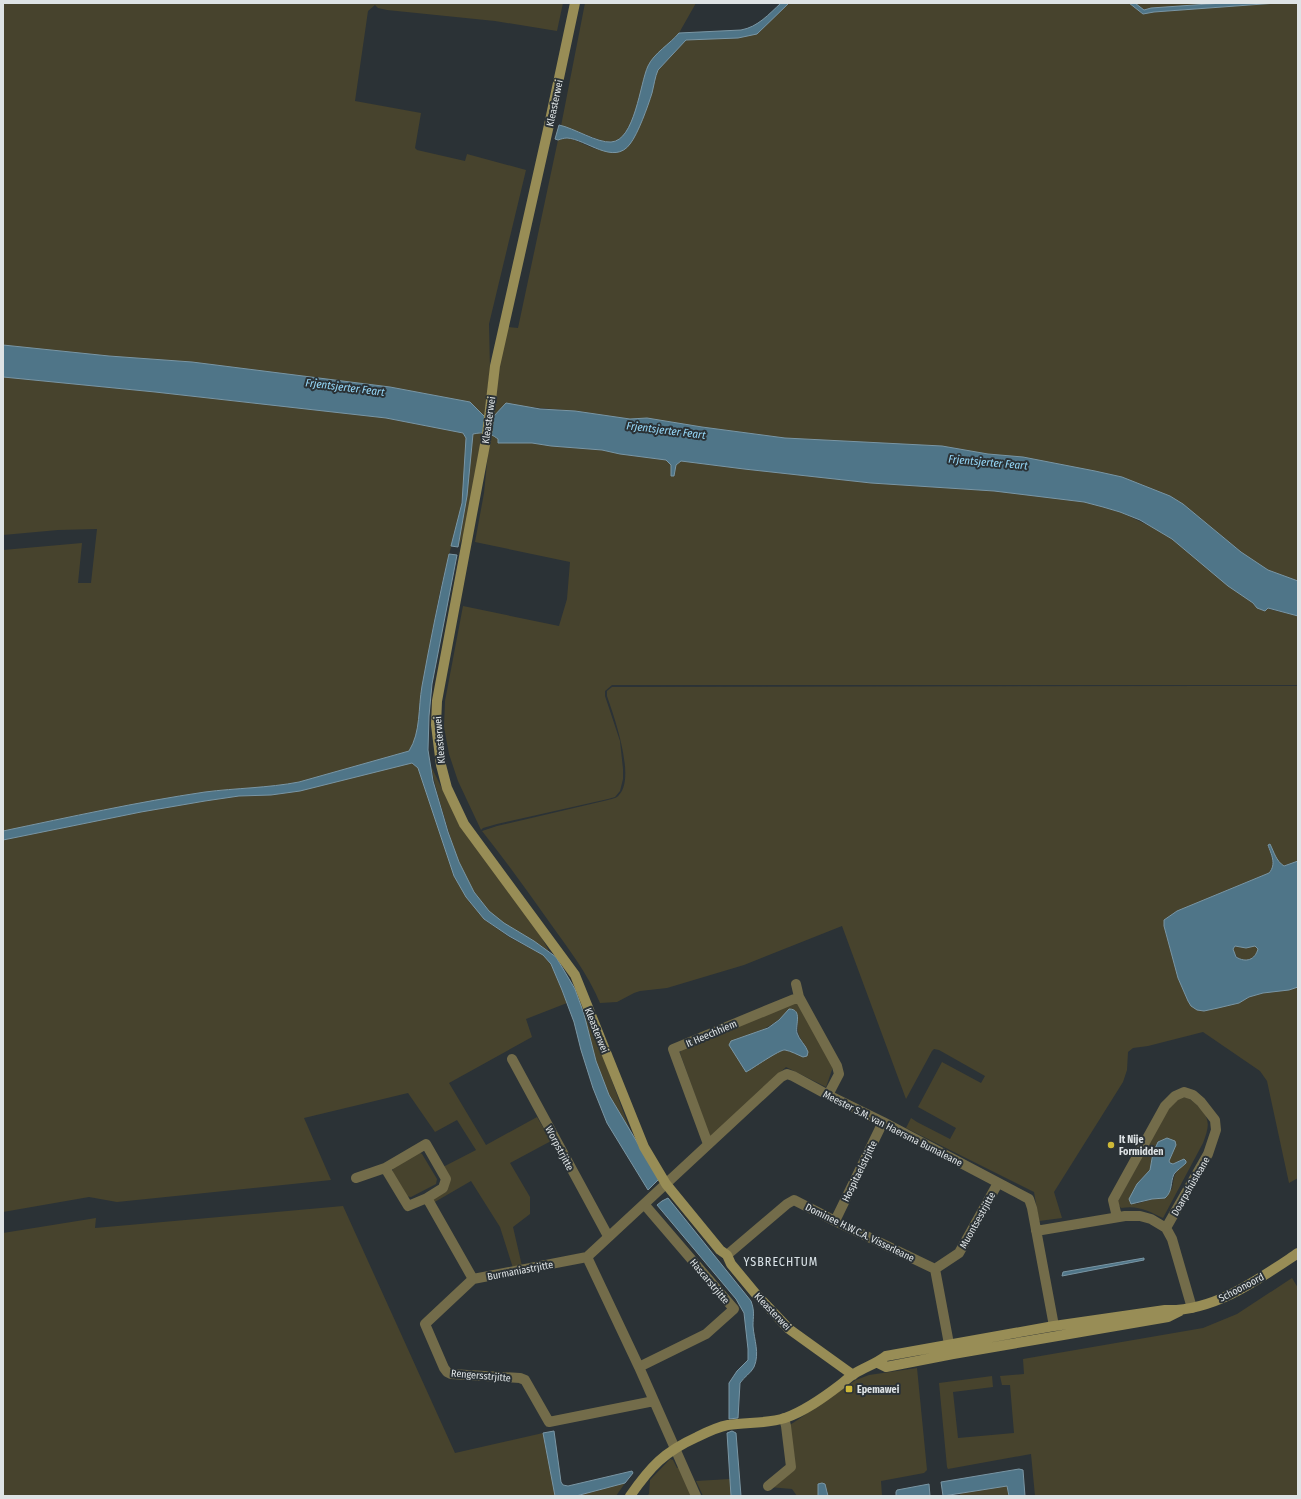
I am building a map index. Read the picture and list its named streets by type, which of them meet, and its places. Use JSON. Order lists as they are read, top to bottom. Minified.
{"streets":{"street":["Kleasterwei","It Heechhiem","Meester S.M. van Haersma Bumaleane","Worpstrjitte","Hospitaelstrjitte","Doarpshûsleane","Muontsestrjitte","Dominee H.W.C.A. Visserleane","Burmaniastrjitte","Hascarstrjitte","Schoonoord","Rengersstrjitte"]},"crossings":[["Kleasterwei","Meester S.M. van Haersma Bumaleane"],["Kleasterwei","Dominee H.W.C.A. Visserleane"],["It Heechhiem","Meester S.M. van Haersma Bumaleane"],["Meester S.M. van Haersma Bumaleane","Hospitaelstrjitte"],["Meester S.M. van Haersma Bumaleane","Muontsestrjitte"],["Meester S.M. van Haersma Bumaleane","Schoonoord"],["Hospitaelstrjitte","Dominee H.W.C.A. Visserleane"],["Muontsestrjitte","Dominee H.W.C.A. Visserleane"],["Burmaniastrjitte","Rengersstrjitte"]],"districts":["YSBRECHTUM"],"water":["Frjentsjerter Feart"],"places":{"other":["It Nije Formidden"],"transit":["Epemawei"]}}
